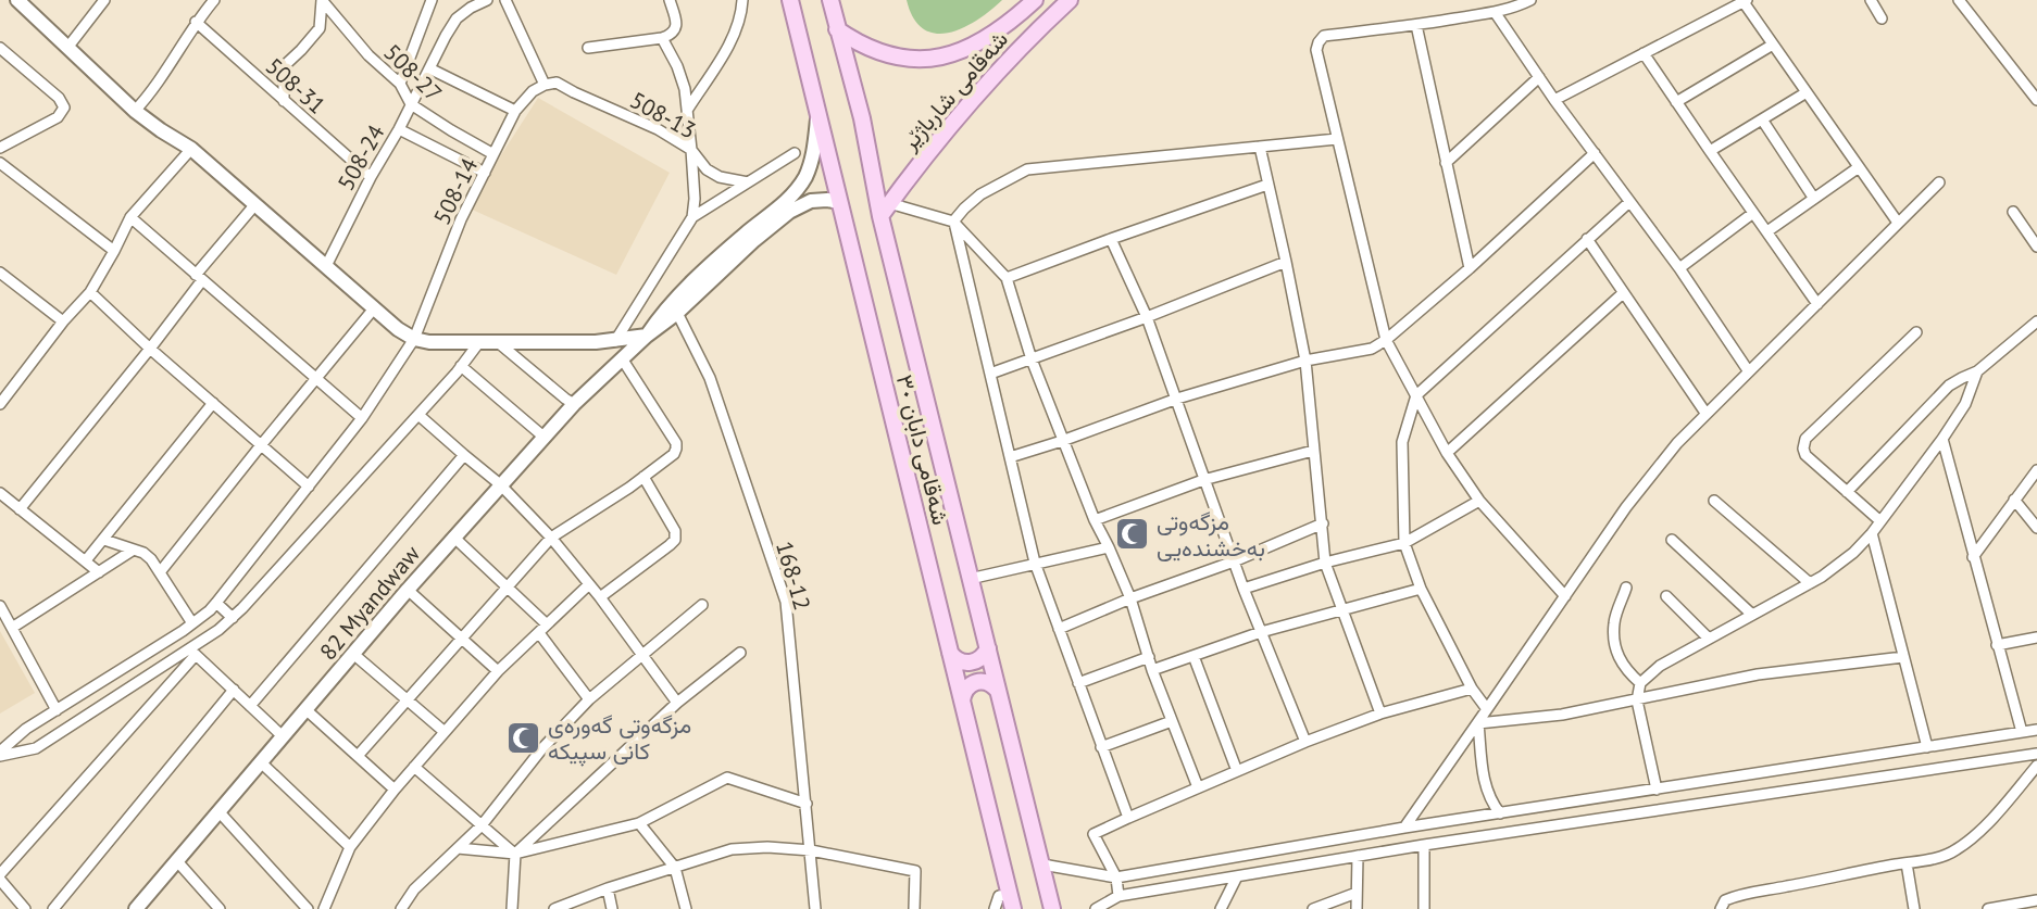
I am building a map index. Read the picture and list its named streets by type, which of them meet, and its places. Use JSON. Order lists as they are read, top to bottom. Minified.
{"streets":{"main road":["شەقامی شارباژێر","شەقامی دابان ٣٠"],"street":["508-27","508-31","508-13","508-24","508-14","168-12","82 Myandwaw"]},"crossings":[["508-27","508-24"],["508-27","508-14"],["508-31","508-24"],["شەقامی شارباژێر","شەقامی دابان ٣٠"],["508-13","508-14"]],"places":{"mosque":["مزگەوتی بەخشندەیی","مزگەوتی گەورەی کانی سپیکە"]}}
